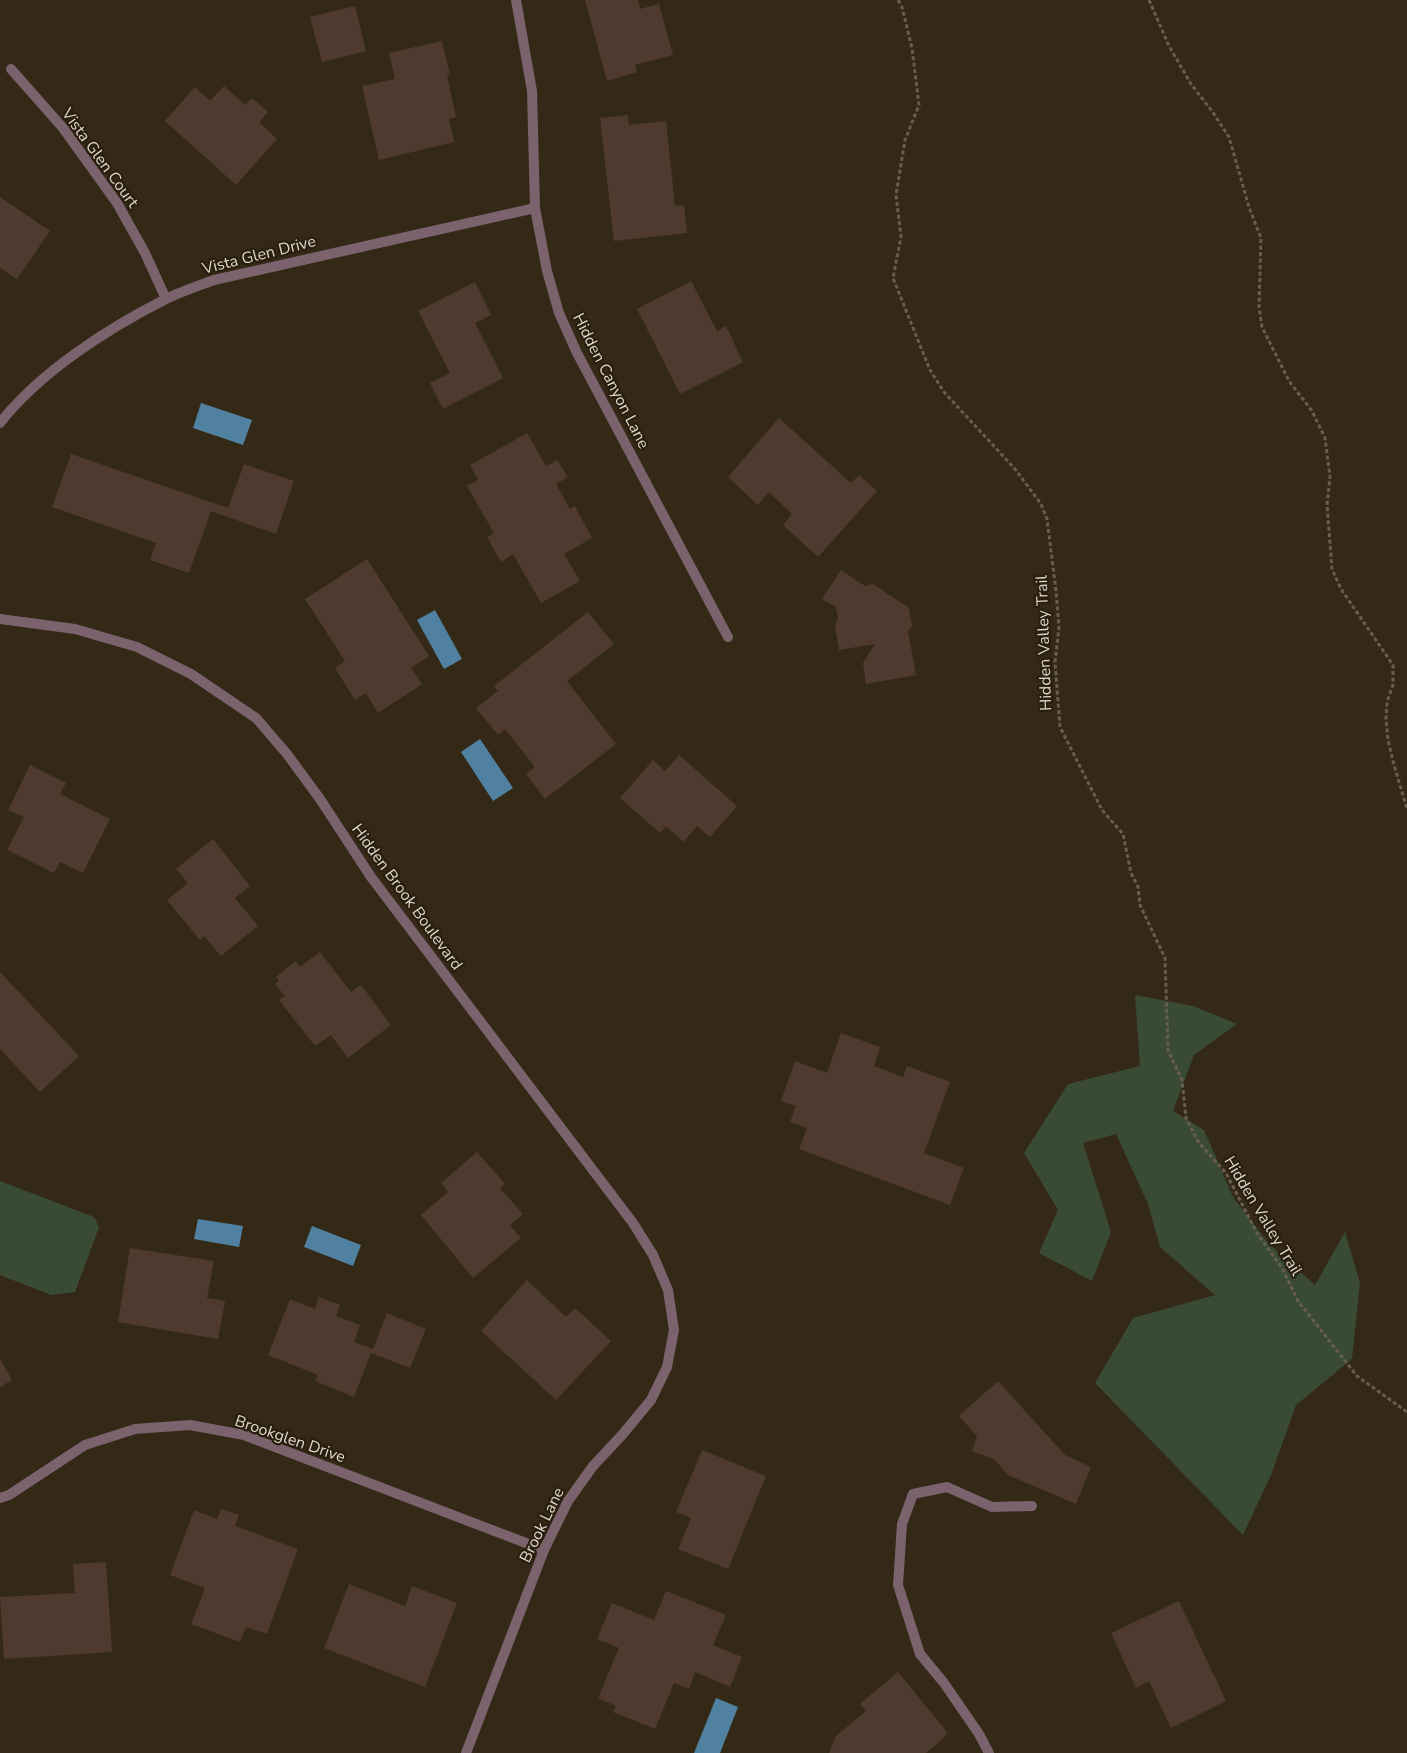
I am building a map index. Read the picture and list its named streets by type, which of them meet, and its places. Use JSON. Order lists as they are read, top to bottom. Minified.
{"streets":{"street":["Vista Glen Court","Vista Glen Drive","Hidden Canyon Lane","Hidden Brook Boulevard","Brookglen Drive","Brook Lane"],"path":["Hidden Valley Trail"]},"crossings":[["Vista Glen Court","Vista Glen Drive"],["Vista Glen Drive","Hidden Canyon Lane"],["Hidden Brook Boulevard","Brook Lane"],["Brookglen Drive","Brook Lane"]]}
